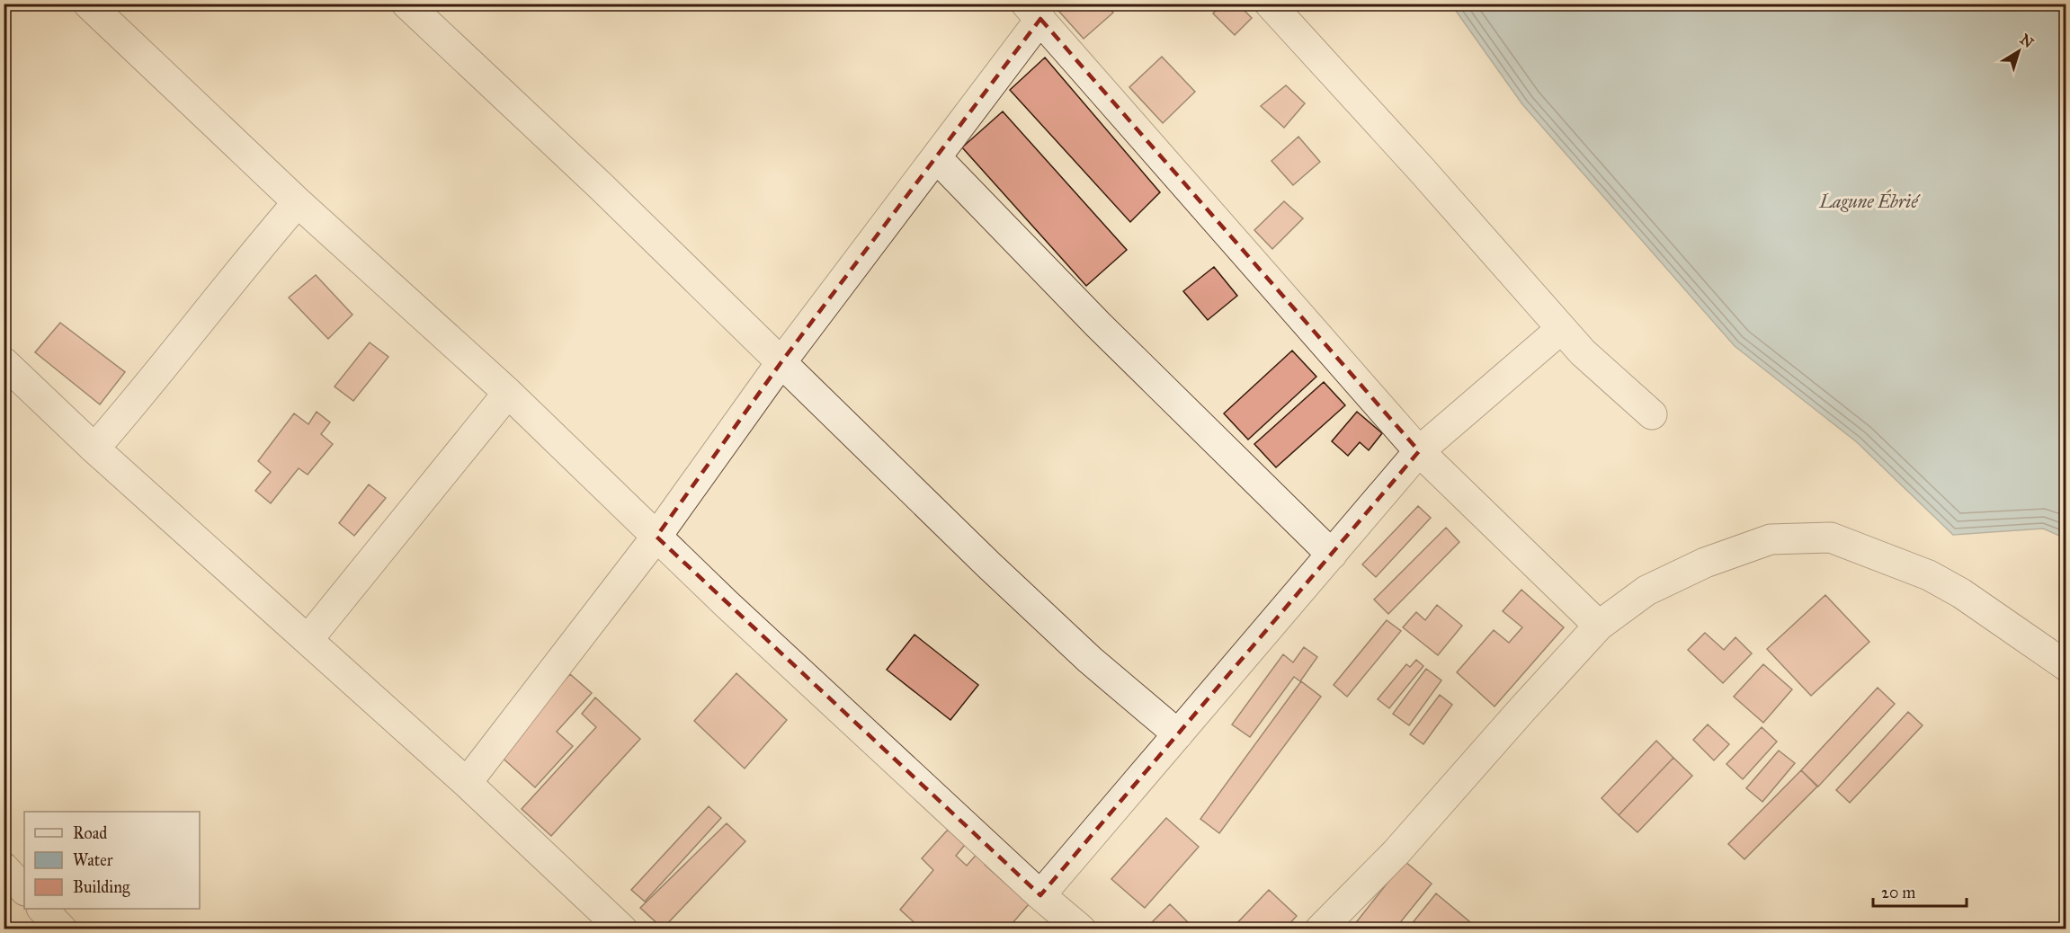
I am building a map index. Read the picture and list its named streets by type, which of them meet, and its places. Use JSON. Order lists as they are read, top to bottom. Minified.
{"water":["Lagune Ébrié"],"legend":["Road","Water","Building"],"scale_bar":"20 m","north":"top right"}
